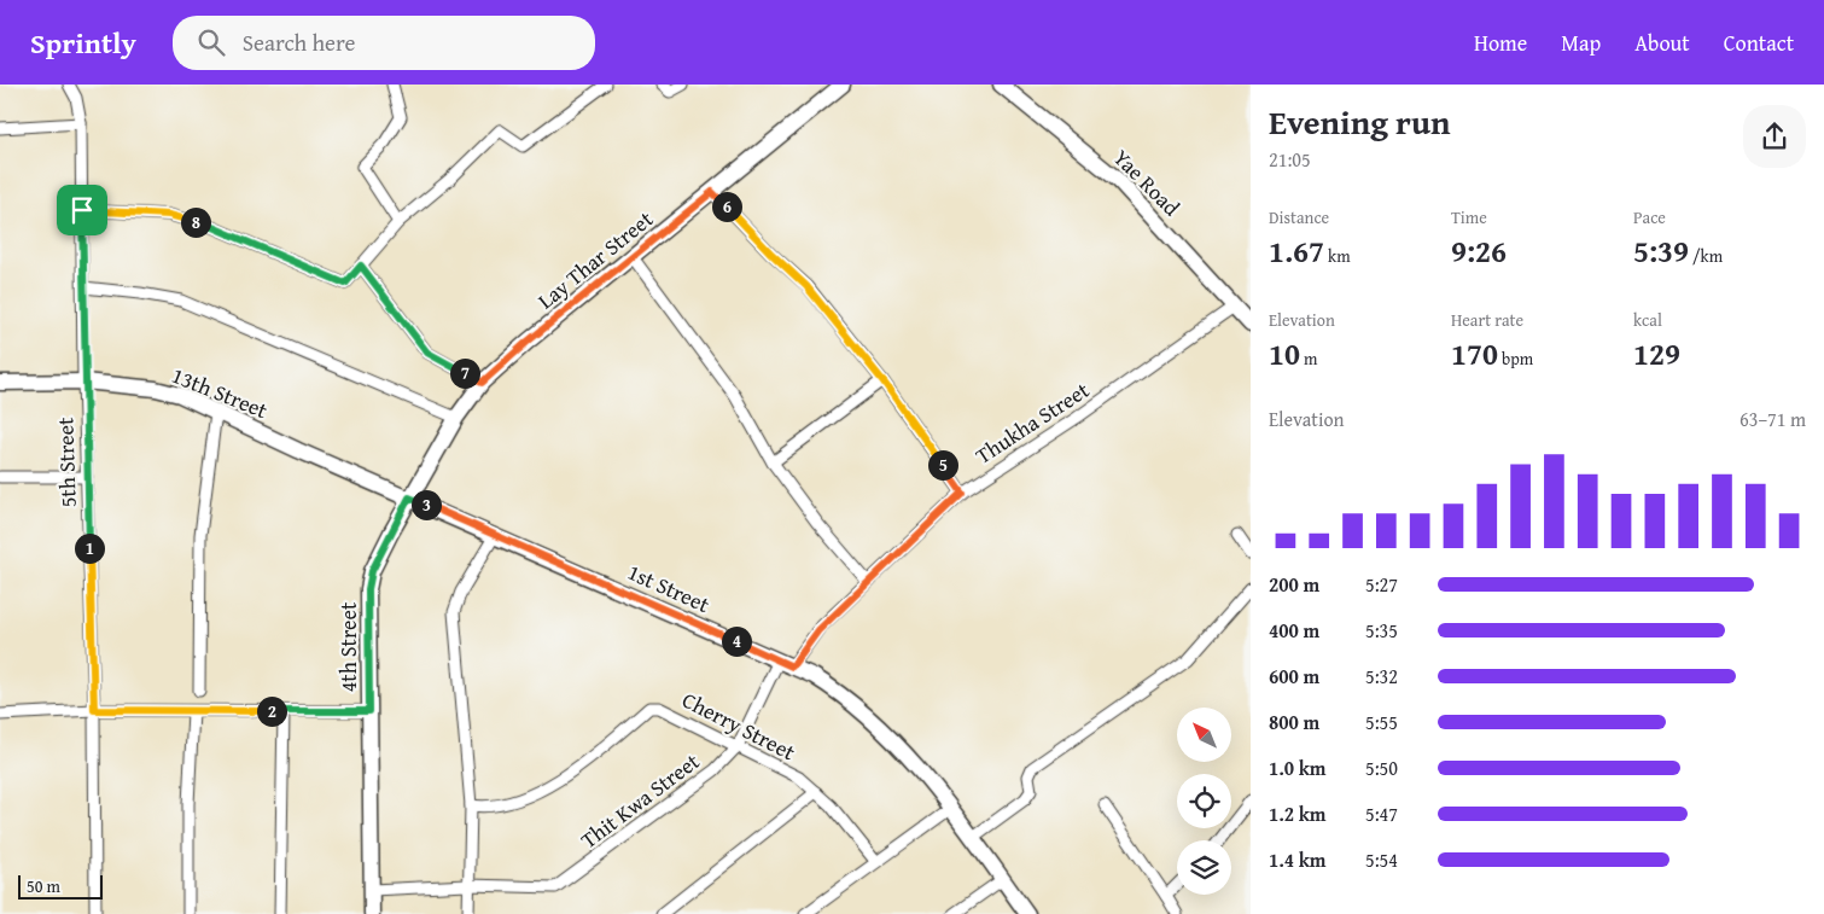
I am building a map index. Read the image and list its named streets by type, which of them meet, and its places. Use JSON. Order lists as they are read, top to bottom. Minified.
{"streets":{"street":["Yae Road","Lay Thar Street","13th Street","Thukha Street","5th Street","1st Street","4th Street","Cherry Street","Thit Kwa Street"]},"crossings":[["Yae Road","Thukha Street"],["Lay Thar Street","13th Street"],["Lay Thar Street","1st Street"],["Lay Thar Street","4th Street"],["13th Street","5th Street"],["13th Street","1st Street"],["13th Street","4th Street"],["Thukha Street","1st Street"],["Thukha Street","Thit Kwa Street"],["1st Street","4th Street"],["1st Street","Thit Kwa Street"],["4th Street","Thit Kwa Street"],["Cherry Street","Thit Kwa Street"]],"scale_bar":"50 m","north":"top left","page":{"header":"Sprintly","search":"Search here","nav":["Home","Map","About","Contact"],"heading":["Evening run","21:05"],"stats":[["Distance","1.67 km"],["Time","9:26"],["Pace","5:39 /km"],["Elevation","10 m"],["Heart rate","170 bpm"],["kcal","129"]],"pins":["6","8","7","5","3","1","4","2"],"chart":["Elevation","63–71 m"],"list":[{"name":"200 m","note":"5:27"},{"name":"400 m","note":"5:35"},{"name":"600 m","note":"5:32"},{"name":"800 m","note":"5:55"},{"name":"1.0 km","note":"5:50"},{"name":"1.2 km","note":"5:47"},{"name":"1.4 km","note":"5:54"}],"scale":"50 m"}}
